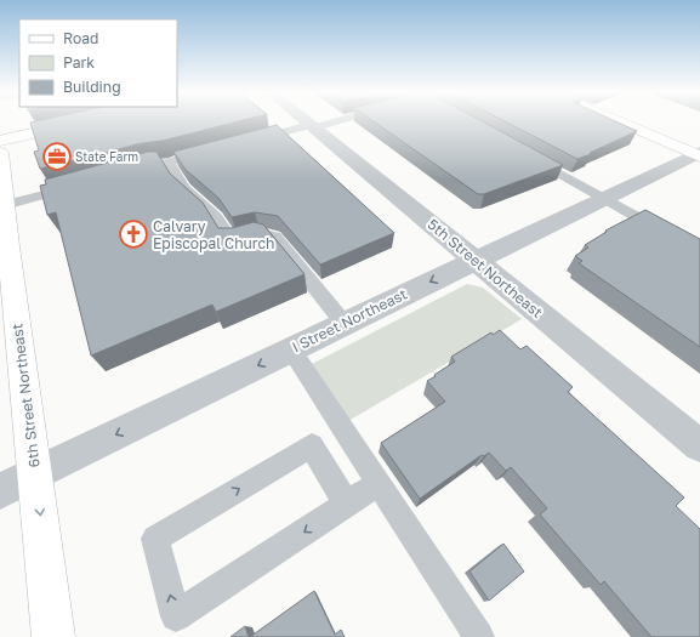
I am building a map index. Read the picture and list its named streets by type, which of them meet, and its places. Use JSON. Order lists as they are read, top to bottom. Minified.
{"streets":{"street":["5th Street Northeast","I Street Northeast","6th Street Northeast"]},"crossings":[["5th Street Northeast","I Street Northeast"],["I Street Northeast","6th Street Northeast"]],"one_way":["I Street Northeast"],"places":{"office":["State Farm"],"church":["Calvary Episcopal Church"]},"legend":["Road","Park","Building"]}
